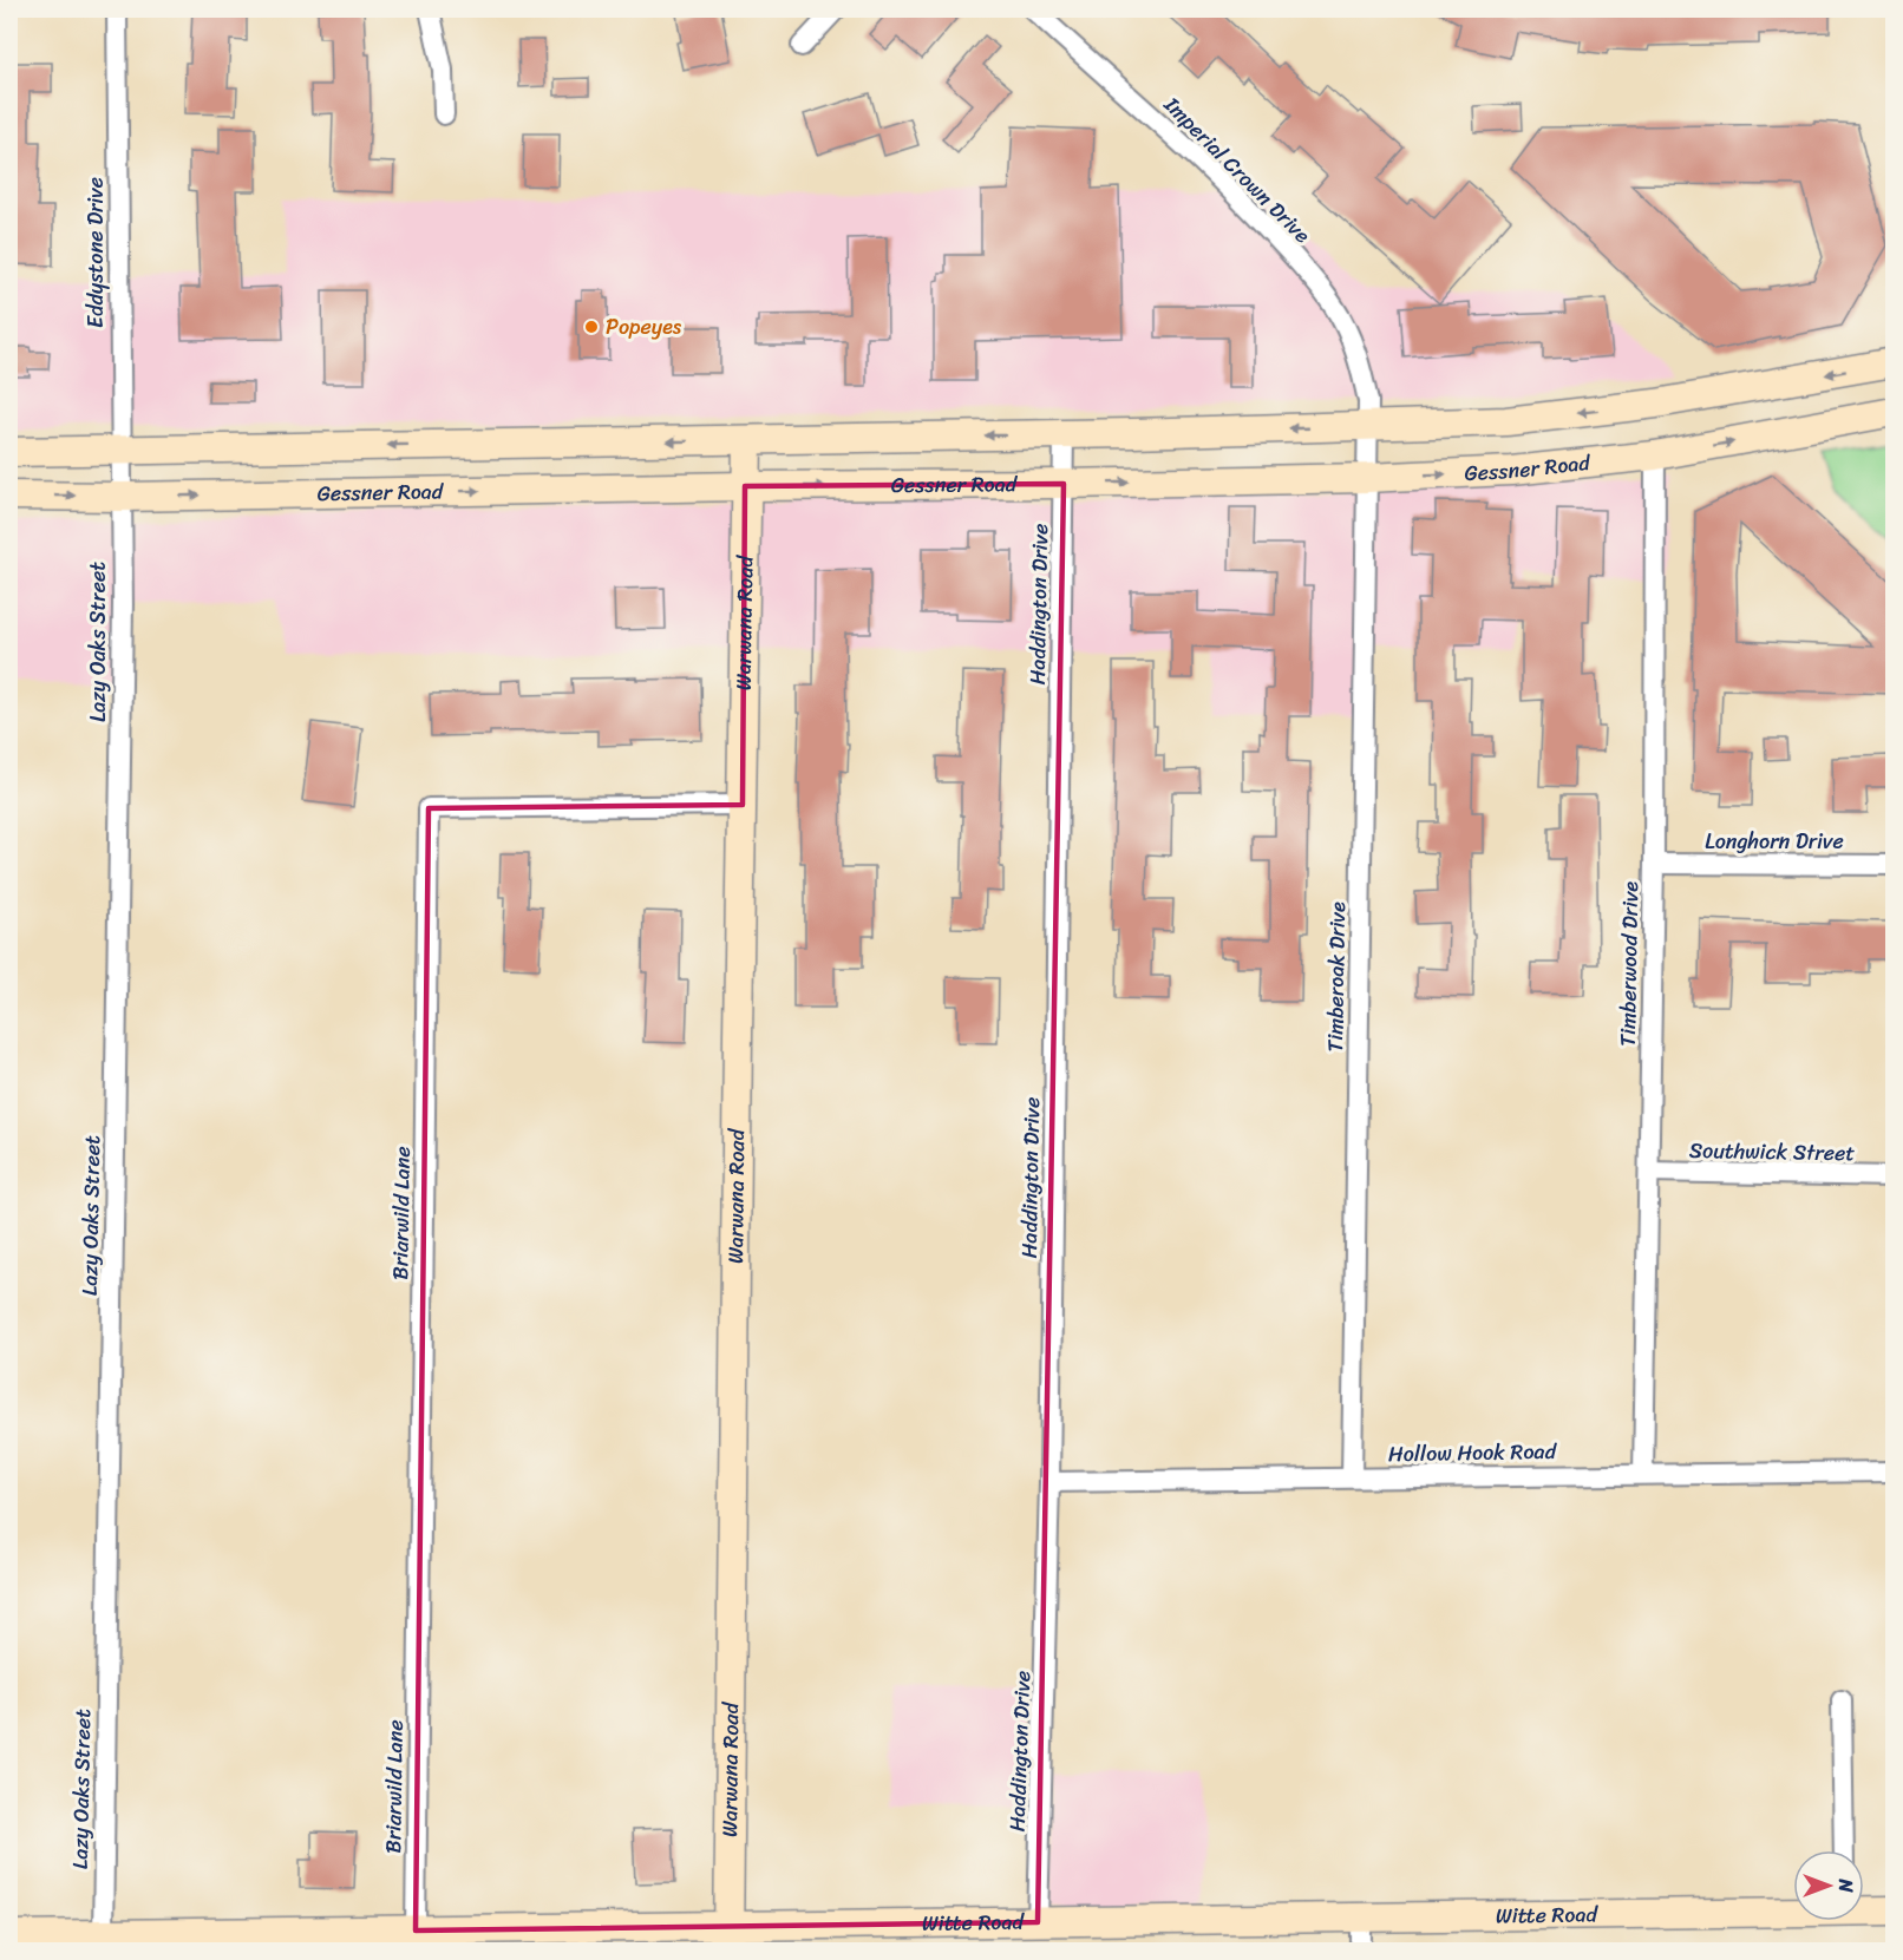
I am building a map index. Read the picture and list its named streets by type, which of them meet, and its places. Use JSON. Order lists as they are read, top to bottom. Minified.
{"streets":{"main road":["Gessner Road","Warwana Road","Witte Road"],"street":["Imperial Crown Drive","Eddystone Drive","Haddington Drive","Lazy Oaks Street","Longhorn Drive","Timberwood Drive","Timberoak Drive","Southwick Street","Briarwild Lane","Hollow Hook Road"]},"crossings":[["Imperial Crown Drive","Gessner Road"],["Imperial Crown Drive","Timberoak Drive"],["Eddystone Drive","Gessner Road"],["Eddystone Drive","Lazy Oaks Street"],["Gessner Road","Haddington Drive"],["Gessner Road","Warwana Road"],["Gessner Road","Lazy Oaks Street"],["Gessner Road","Timberwood Drive"],["Gessner Road","Timberoak Drive"],["Haddington Drive","Hollow Hook Road"],["Haddington Drive","Witte Road"],["Warwana Road","Briarwild Lane"],["Warwana Road","Witte Road"],["Lazy Oaks Street","Witte Road"],["Longhorn Drive","Timberwood Drive"],["Timberwood Drive","Southwick Street"],["Timberwood Drive","Hollow Hook Road"],["Timberoak Drive","Hollow Hook Road"],["Briarwild Lane","Witte Road"]],"places":["Popeyes"],"north":"right"}
